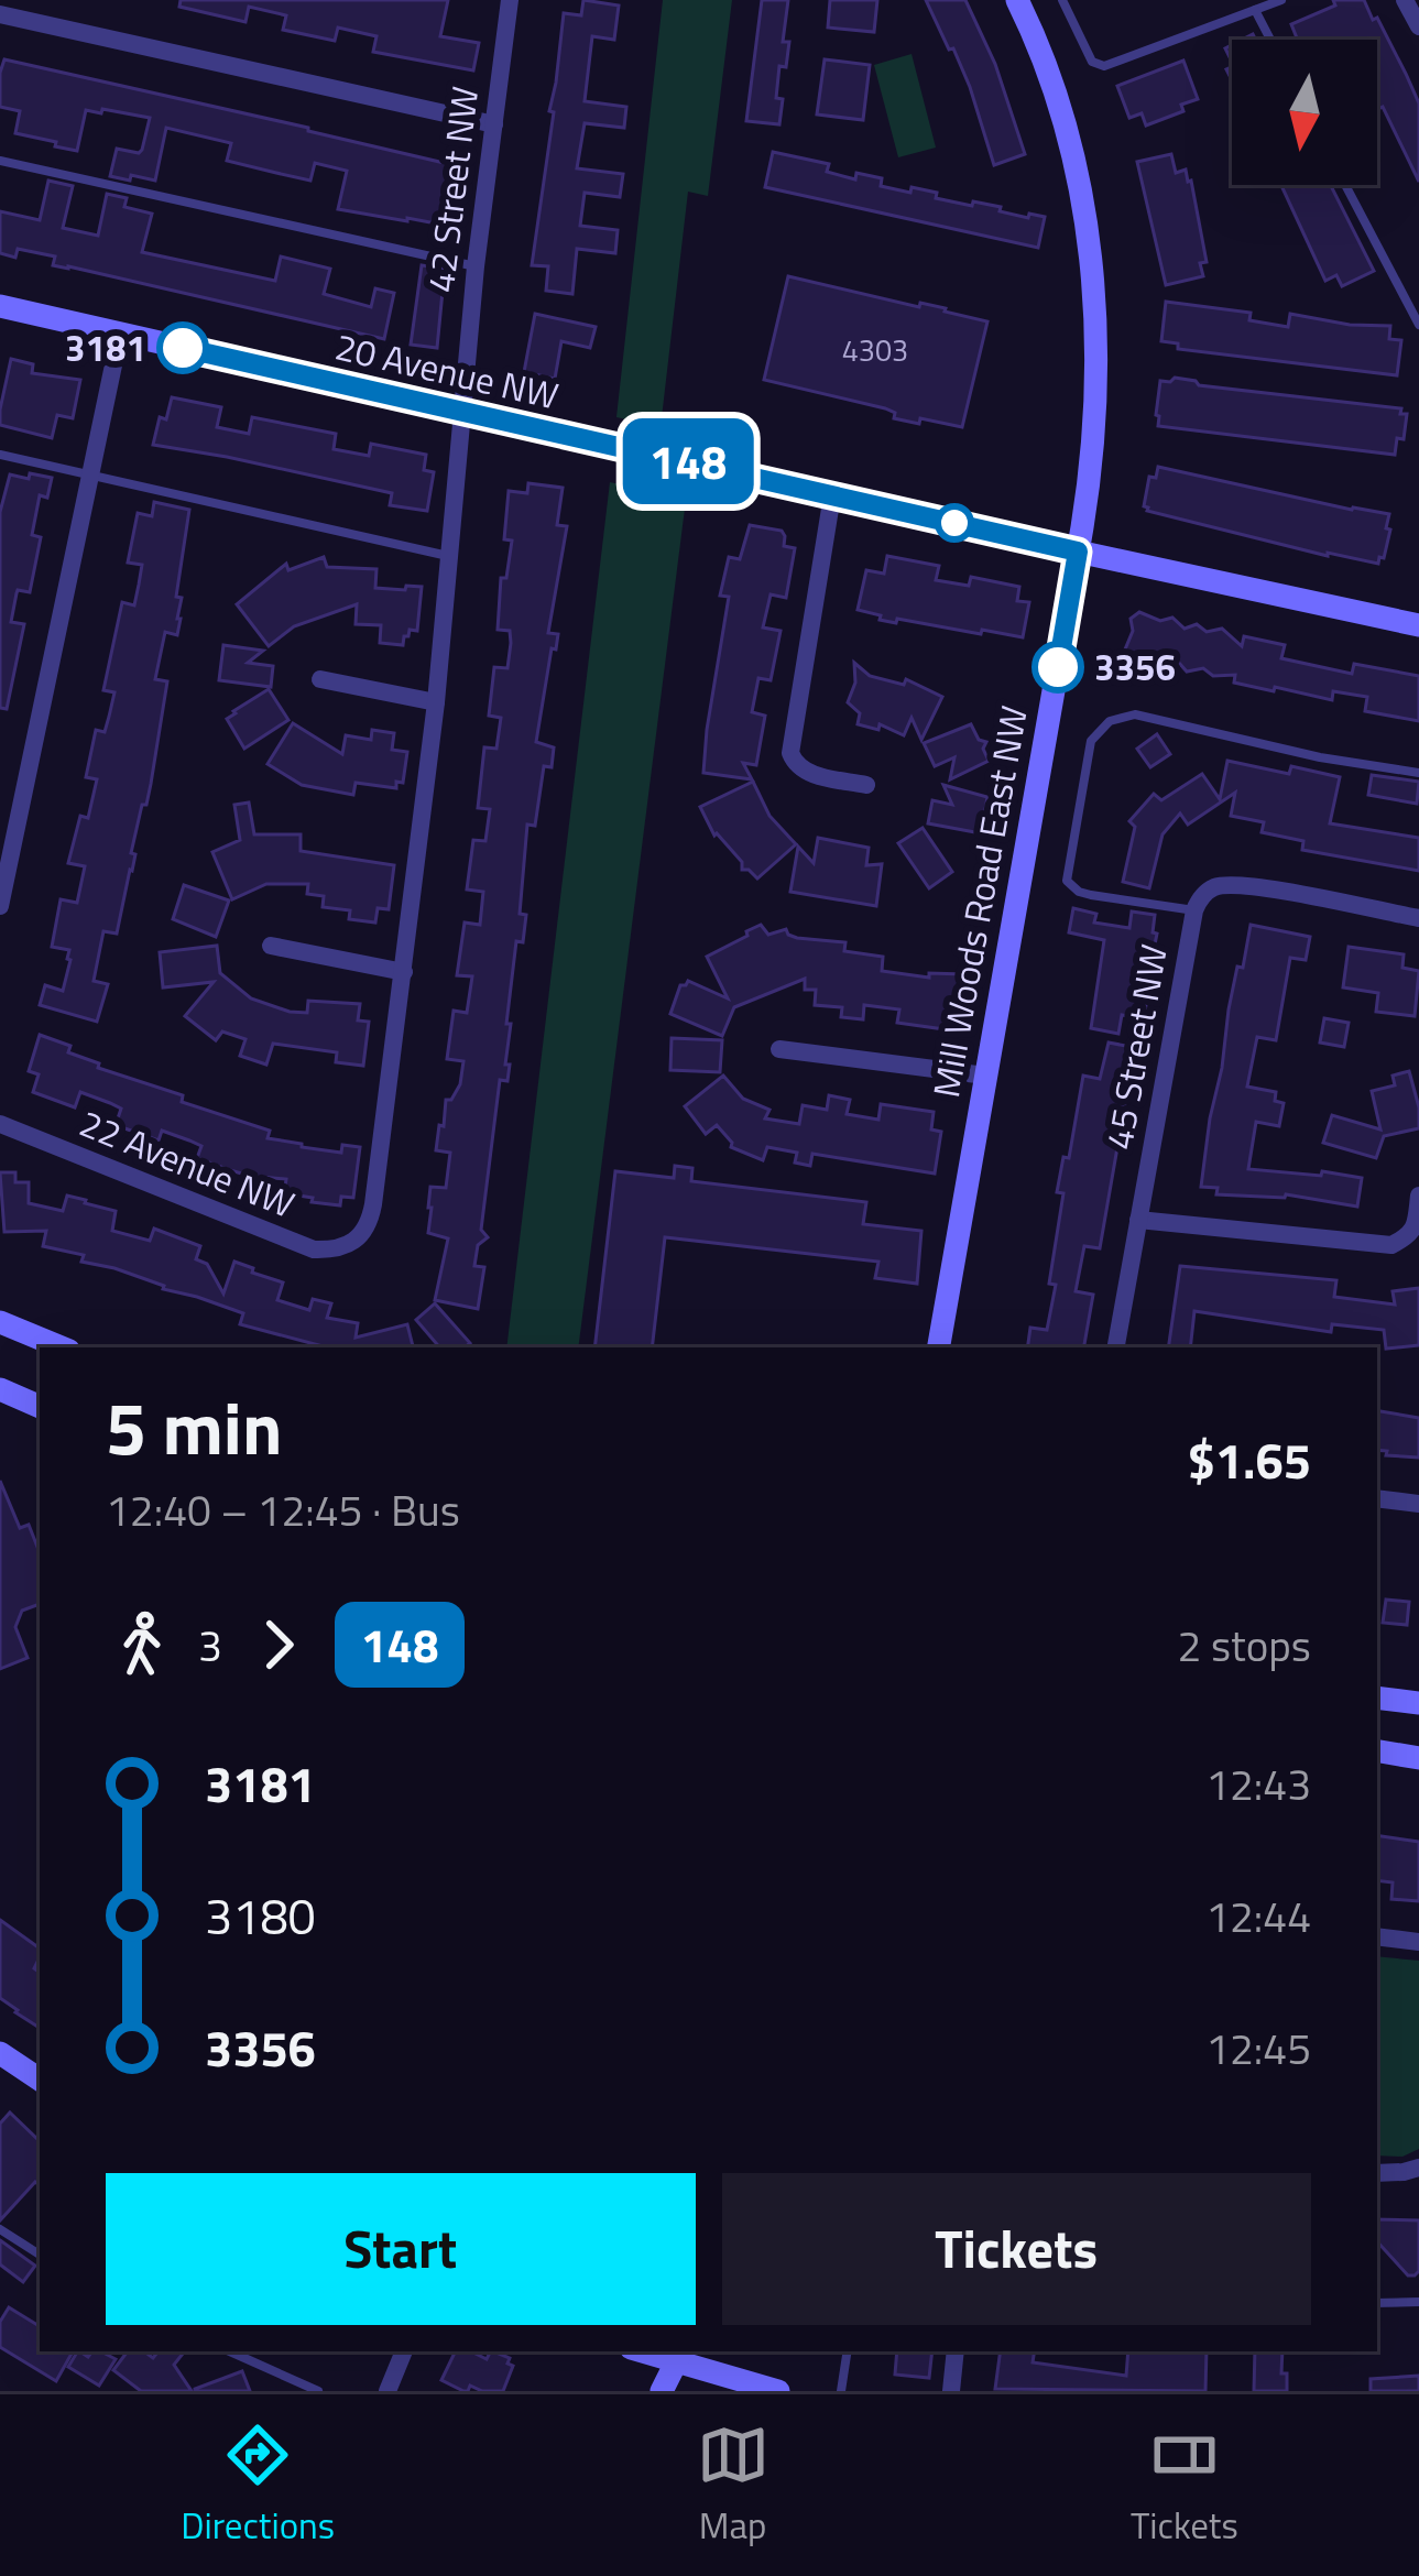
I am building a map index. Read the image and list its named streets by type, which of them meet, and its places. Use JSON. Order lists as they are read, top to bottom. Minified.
{"streets":{"street":["42 Street NW","20 Avenue NW","Mill Woods Road East NW","45 Street NW","22 Avenue NW"]},"crossings":[["42 Street NW","20 Avenue NW"],["42 Street NW","22 Avenue NW"],["20 Avenue NW","Mill Woods Road East NW"]],"places":["3181","3356"],"lines":["bus line 148"],"house_numbers":["4303"],"north":"bottom","page":{"on_map":"148","heading":["5 min","12:40 – 12:45 · Bus","$1.65"],"legs":["3","148","2 stops"],"list":[{"name":"3181","value":"12:43"},{"name":"3180","value":"12:44"},{"name":"3356","value":"12:45"}],"buttons":["Start","Tickets"],"tabs":["Directions","Map","Tickets"]}}
